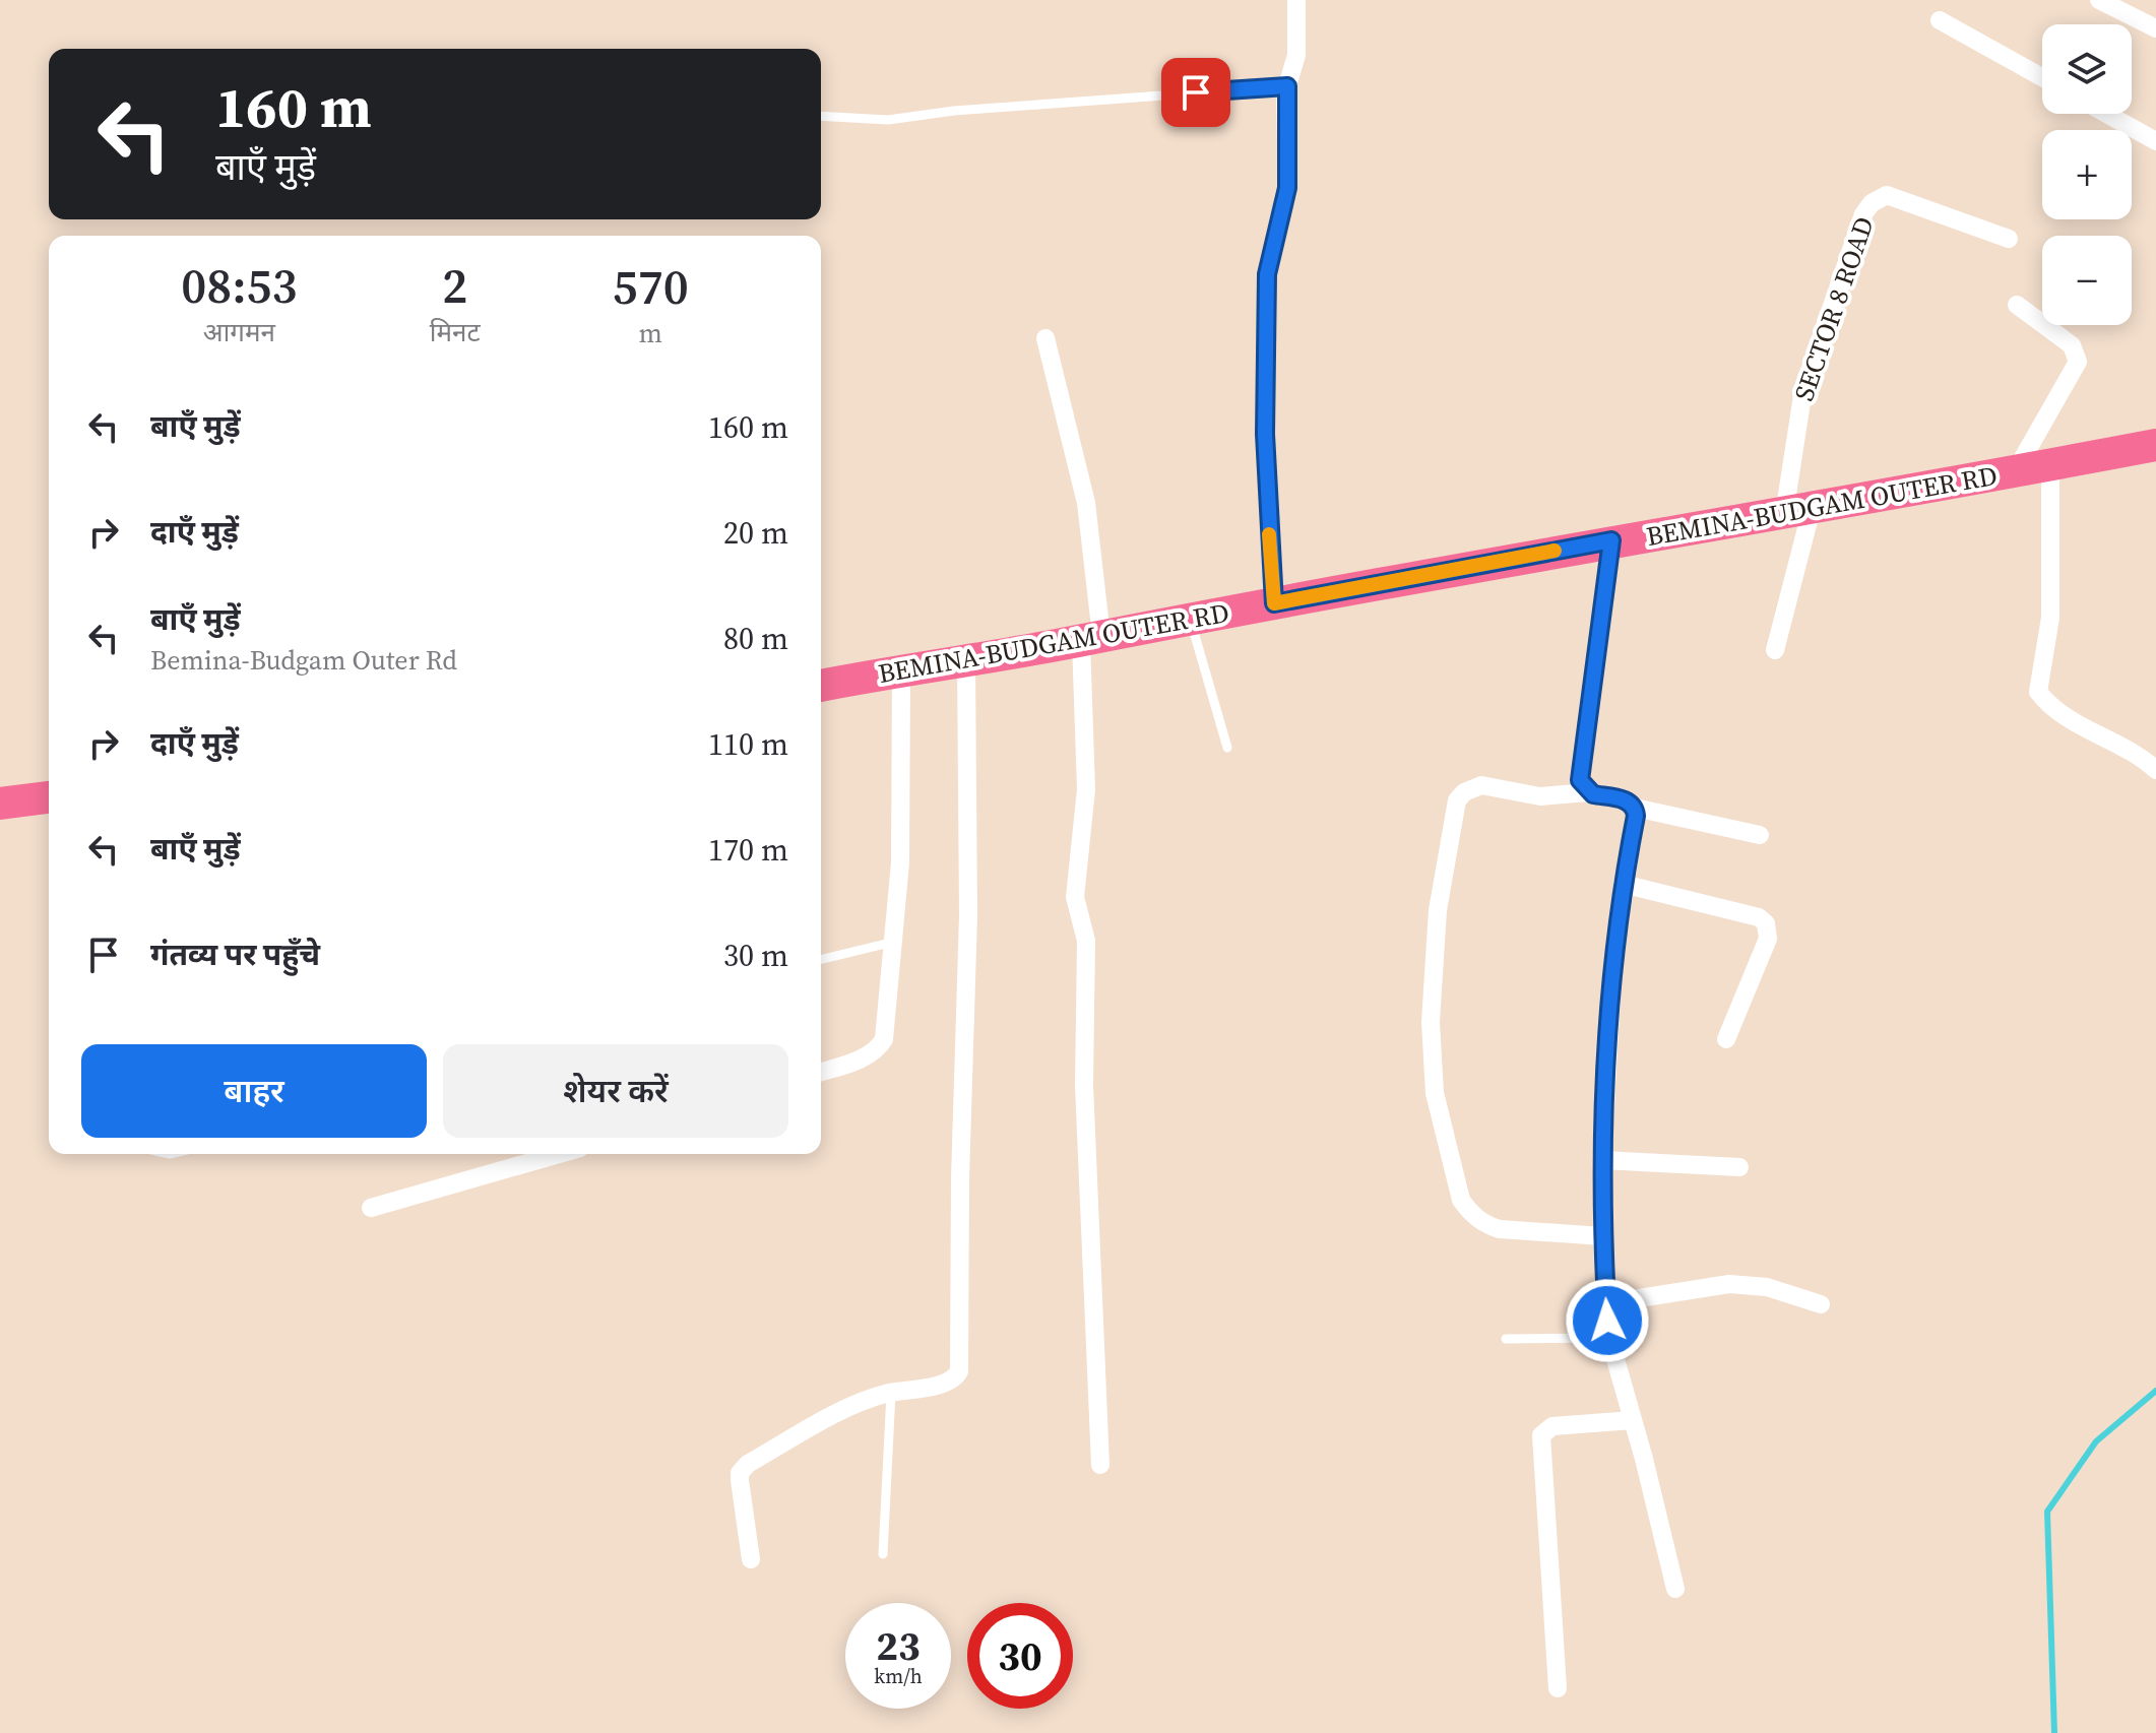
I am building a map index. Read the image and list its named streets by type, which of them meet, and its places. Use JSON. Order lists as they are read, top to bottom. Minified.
{"streets":{"highway":["BEMINA-BUDGAM OUTER RD"],"street":["SECTOR 8 ROAD"]},"crossings":[["SECTOR 8 ROAD","BEMINA-BUDGAM OUTER RD"]],"page":{"map_buttons":["+","−"],"turn":["160 m","बाएँ मुड़ें"],"eta":["08:53","आगमन","2","मिनट","570","m"],"list":[{"name":"बाएँ मुड़ें","value":"160 m"},{"name":"दाएँ मुड़ें","value":"20 m"},{"name":"बाएँ मुड़ें","note":"Bemina-Budgam Outer Rd","value":"80 m"},{"name":"दाएँ मुड़ें","value":"110 m"},{"name":"बाएँ मुड़ें","value":"170 m"},{"name":"गंतव्य पर पहुँचे","value":"30 m"}],"buttons":["बाहर","शेयर करें"],"speed":"23 km/h","limit":"30"}}
